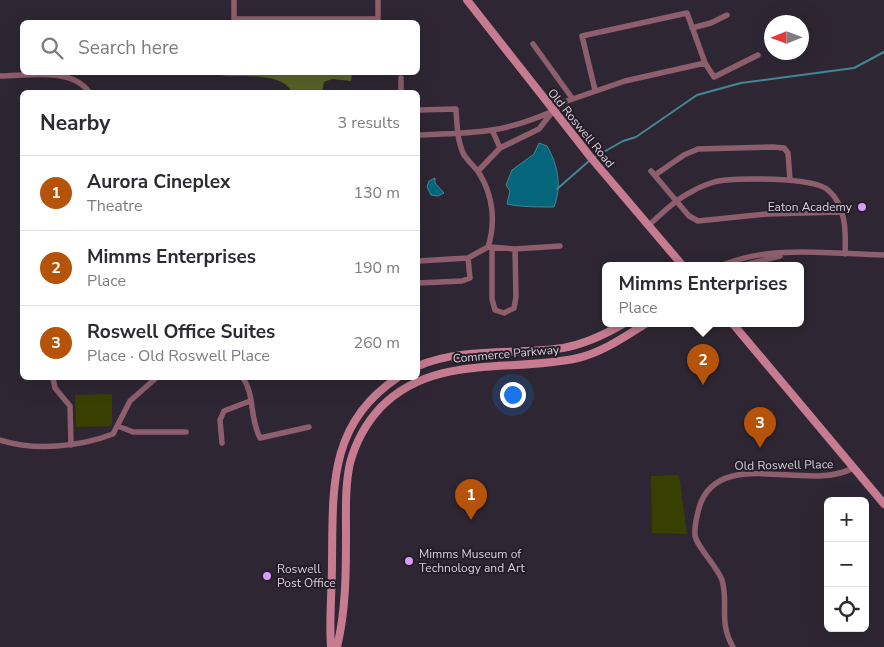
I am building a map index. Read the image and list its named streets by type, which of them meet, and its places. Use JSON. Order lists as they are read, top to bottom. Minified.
{"streets":{"street":["Old Roswell Road","Commerce Parkway","Old Roswell Place"]},"places":["Eaton Academy","Mimms Museum of Technology and Art","Roswell Post Office"],"north":"left","page":{"search":"Search here","heading":["Nearby","3 results"],"list":[{"mark":"1","name":"Aurora Cineplex","note":"Theatre","value":"130 m"},{"mark":"2","name":"Mimms Enterprises","note":"Place","value":"190 m"},{"mark":"3","name":"Roswell Office Suites","note":"Place · Old Roswell Place","value":"260 m"}],"popup":["Mimms Enterprises","Place"],"pins":["2","3","1"],"map_buttons":["+","−"]}}
